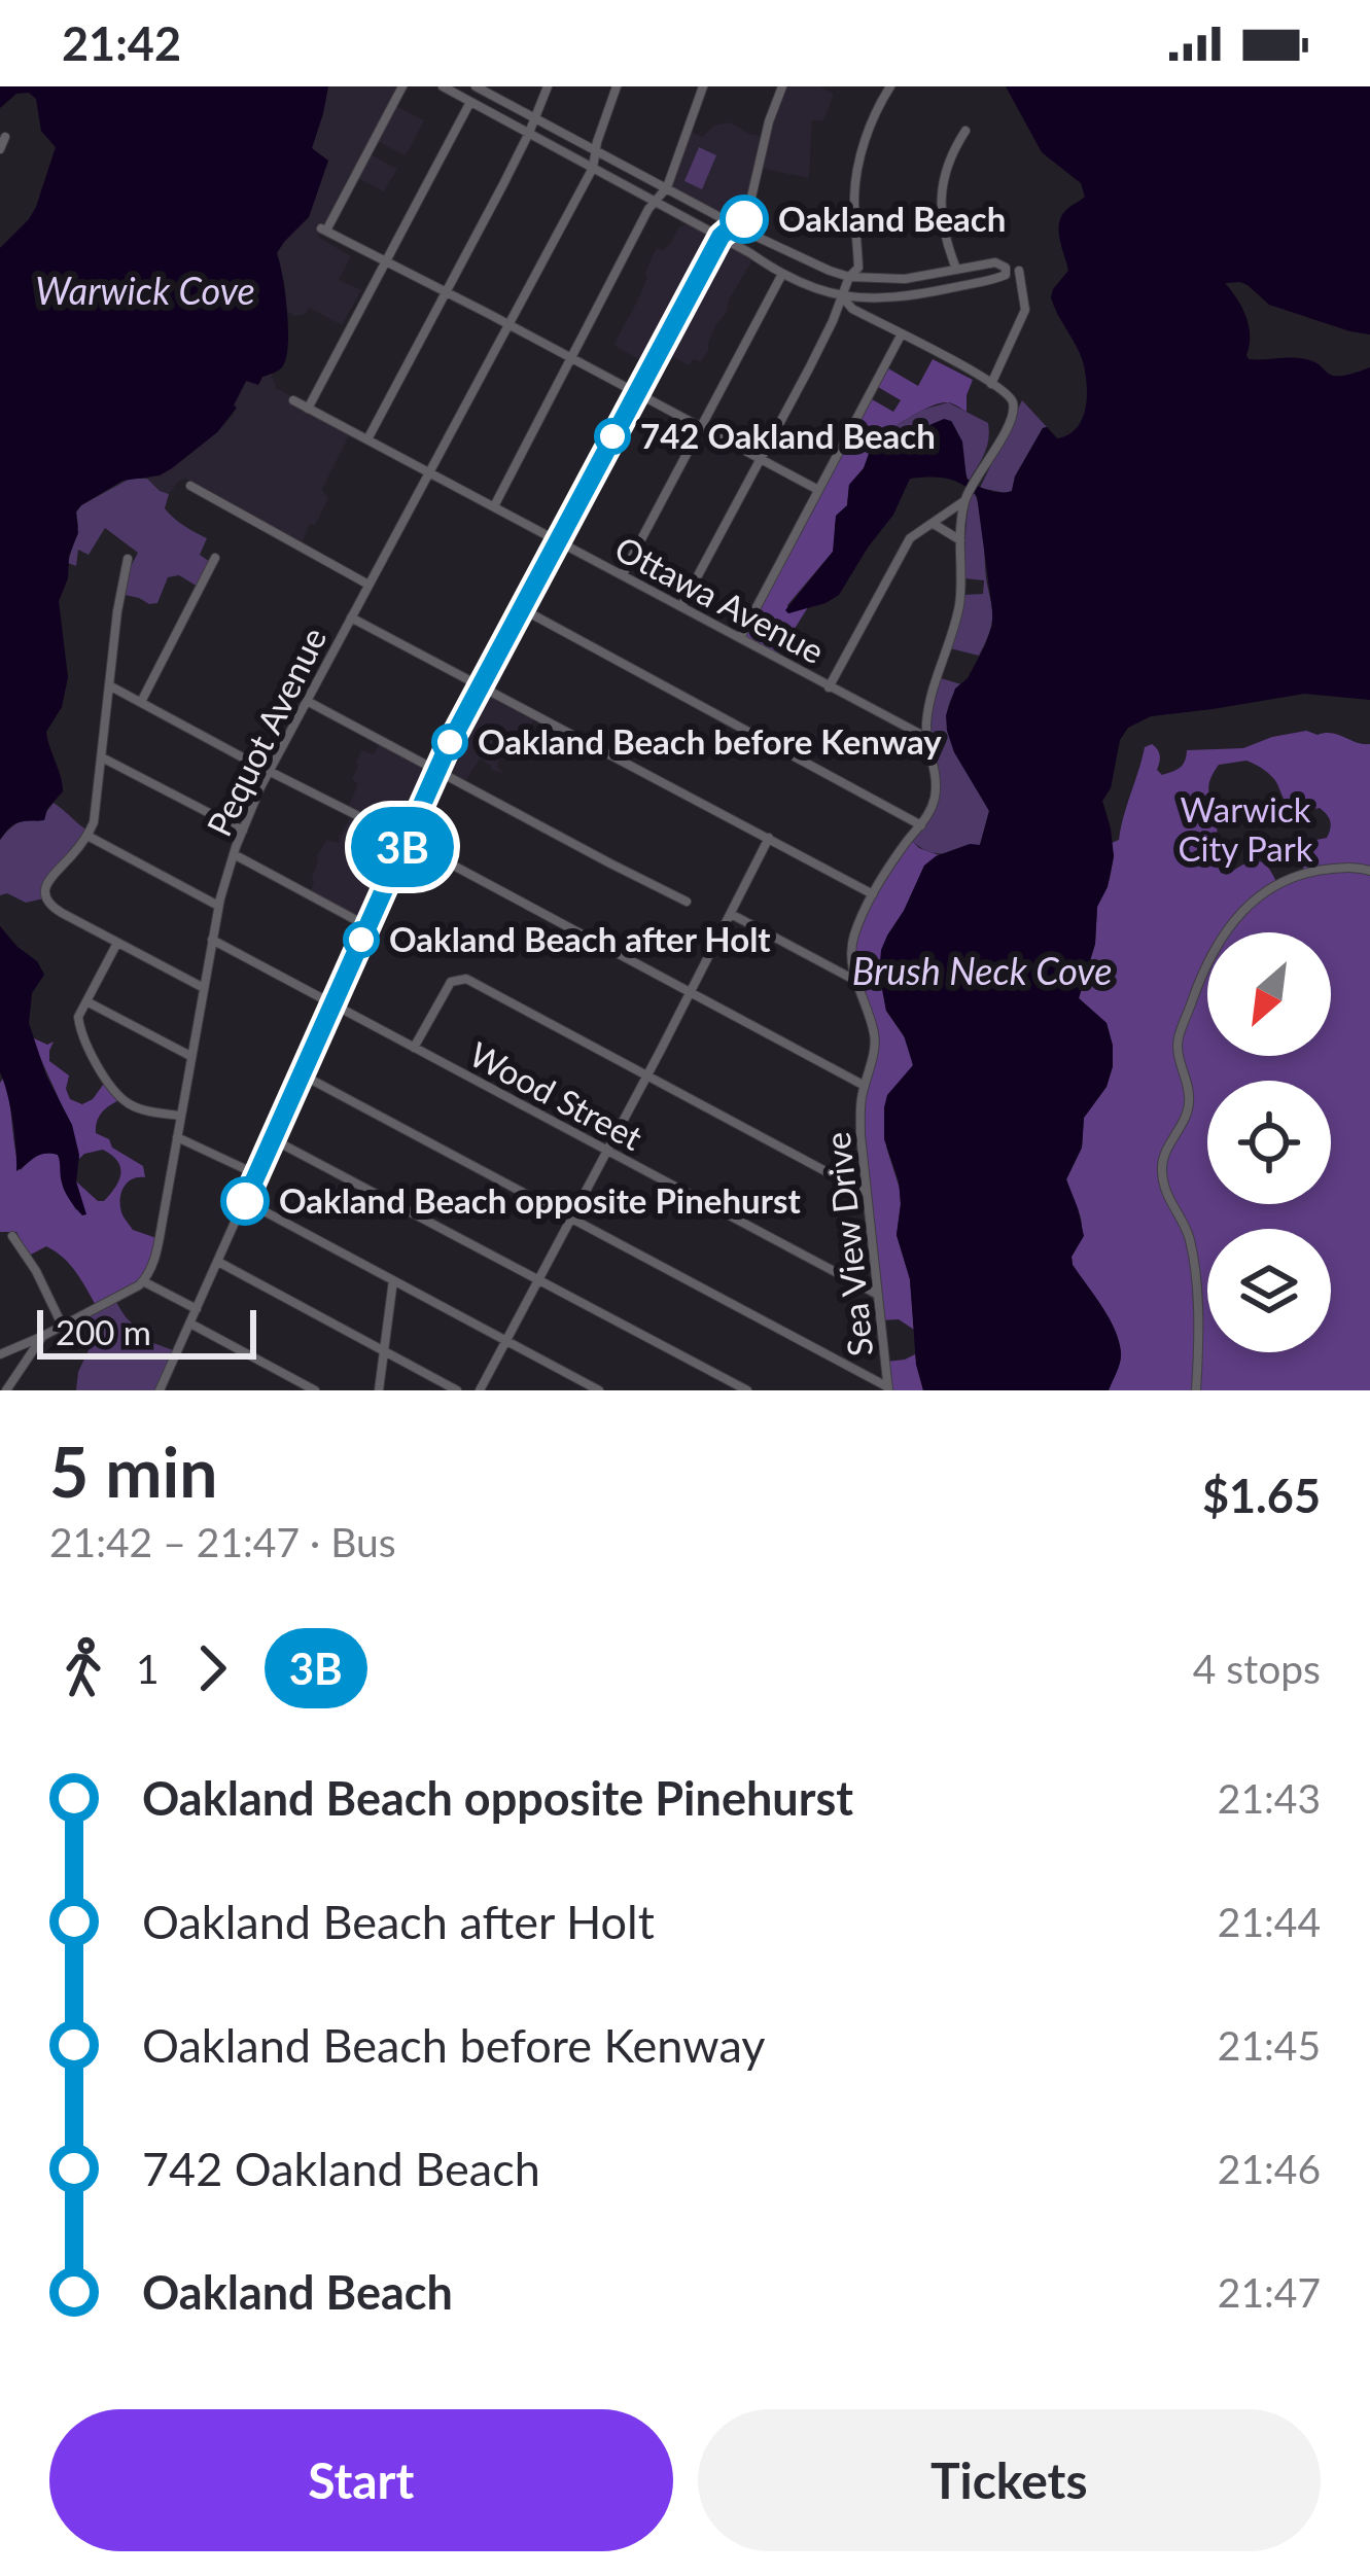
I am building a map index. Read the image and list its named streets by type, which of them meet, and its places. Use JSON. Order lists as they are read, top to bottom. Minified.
{"streets":{"street":["Ottawa Avenue","Pequot Avenue","Wood Street","Sea View Drive"]},"crossings":[["Ottawa Avenue","Pequot Avenue"],["Ottawa Avenue","Sea View Drive"],["Pequot Avenue","Wood Street"],["Wood Street","Sea View Drive"]],"water":["Warwick Cove","Brush Neck Cove"],"parks":["Warwick City Park"],"places":["Oakland Beach","742 Oakland Beach","Oakland Beach before Kenway","Oakland Beach after Holt","Oakland Beach opposite Pinehurst"],"lines":["bus line 3B"],"scale_bar":"200 m","north":"bottom left","page":{"status":"21:42","on_map":"3B","scale":"200 m","heading":["5 min","21:42 – 21:47 · Bus","$1.65"],"legs":["1","3B","4 stops"],"list":[{"name":"Oakland Beach opposite Pinehurst","value":"21:43"},{"name":"Oakland Beach after Holt","value":"21:44"},{"name":"Oakland Beach before Kenway","value":"21:45"},{"name":"742 Oakland Beach","value":"21:46"},{"name":"Oakland Beach","value":"21:47"}],"buttons":["Start","Tickets"]}}
